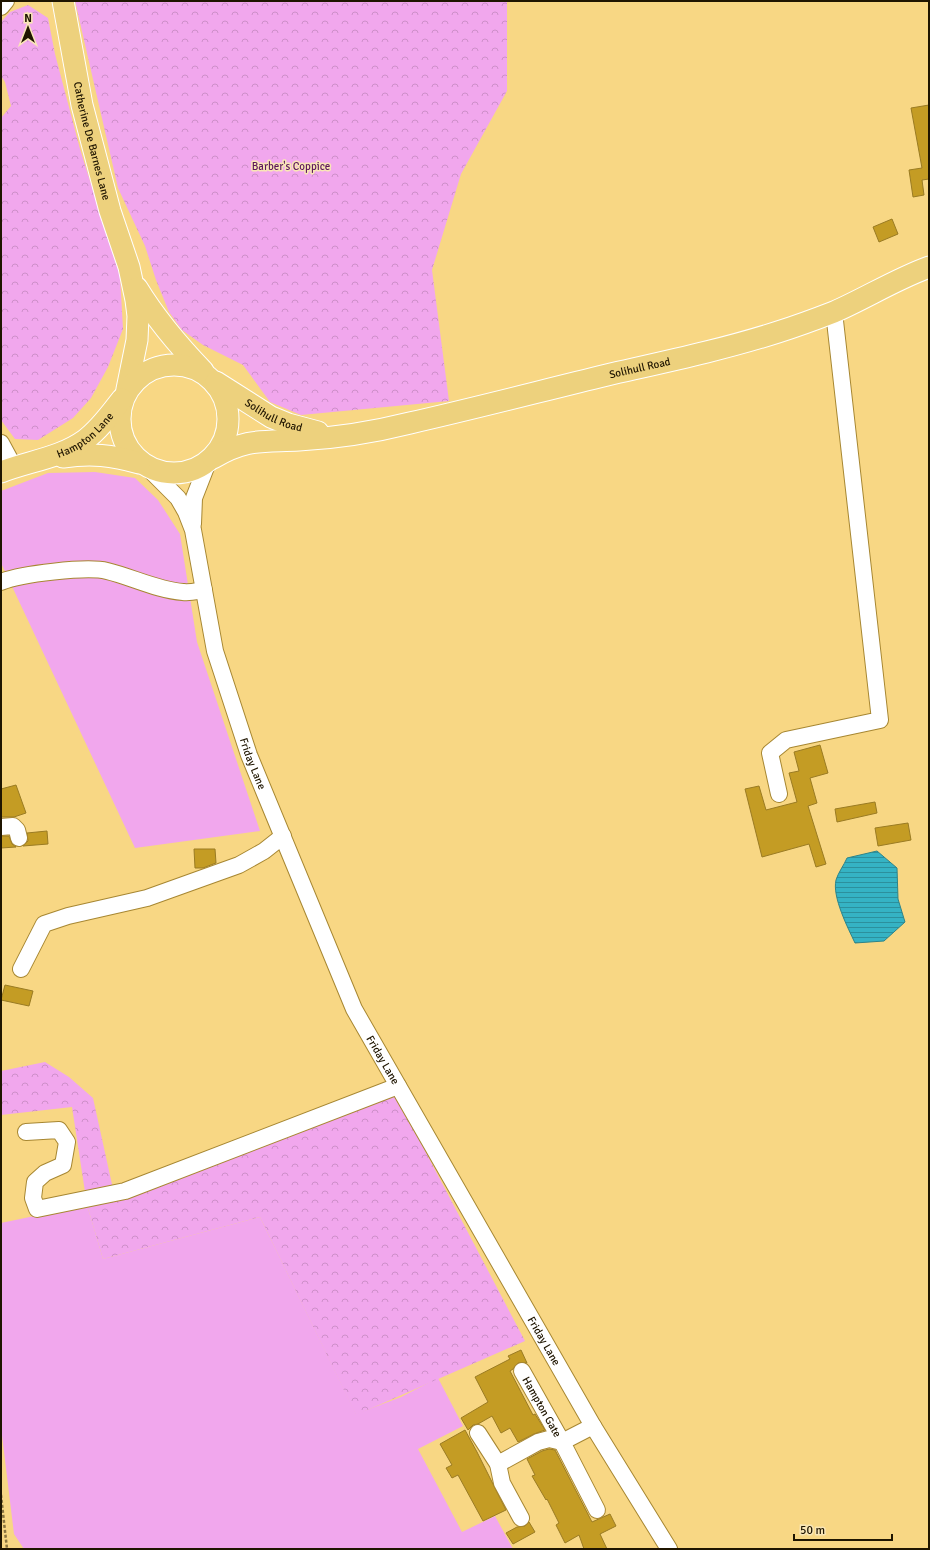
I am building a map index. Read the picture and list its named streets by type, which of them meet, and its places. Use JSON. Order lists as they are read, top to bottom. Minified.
{"streets":{"main road":["Catherine De Barnes Lane","Solihull Road","Hampton Lane"],"street":["Friday Lane","Hampton Gate"]},"crossings":[["Catherine De Barnes Lane","Solihull Road"],["Catherine De Barnes Lane","Hampton Lane"],["Catherine De Barnes Lane","Friday Lane"],["Solihull Road","Hampton Lane"],["Solihull Road","Friday Lane"],["Hampton Lane","Friday Lane"],["Friday Lane","Hampton Gate"]],"parks":["Barber's Coppice"],"scale_bar":"50 m","north":"top"}
